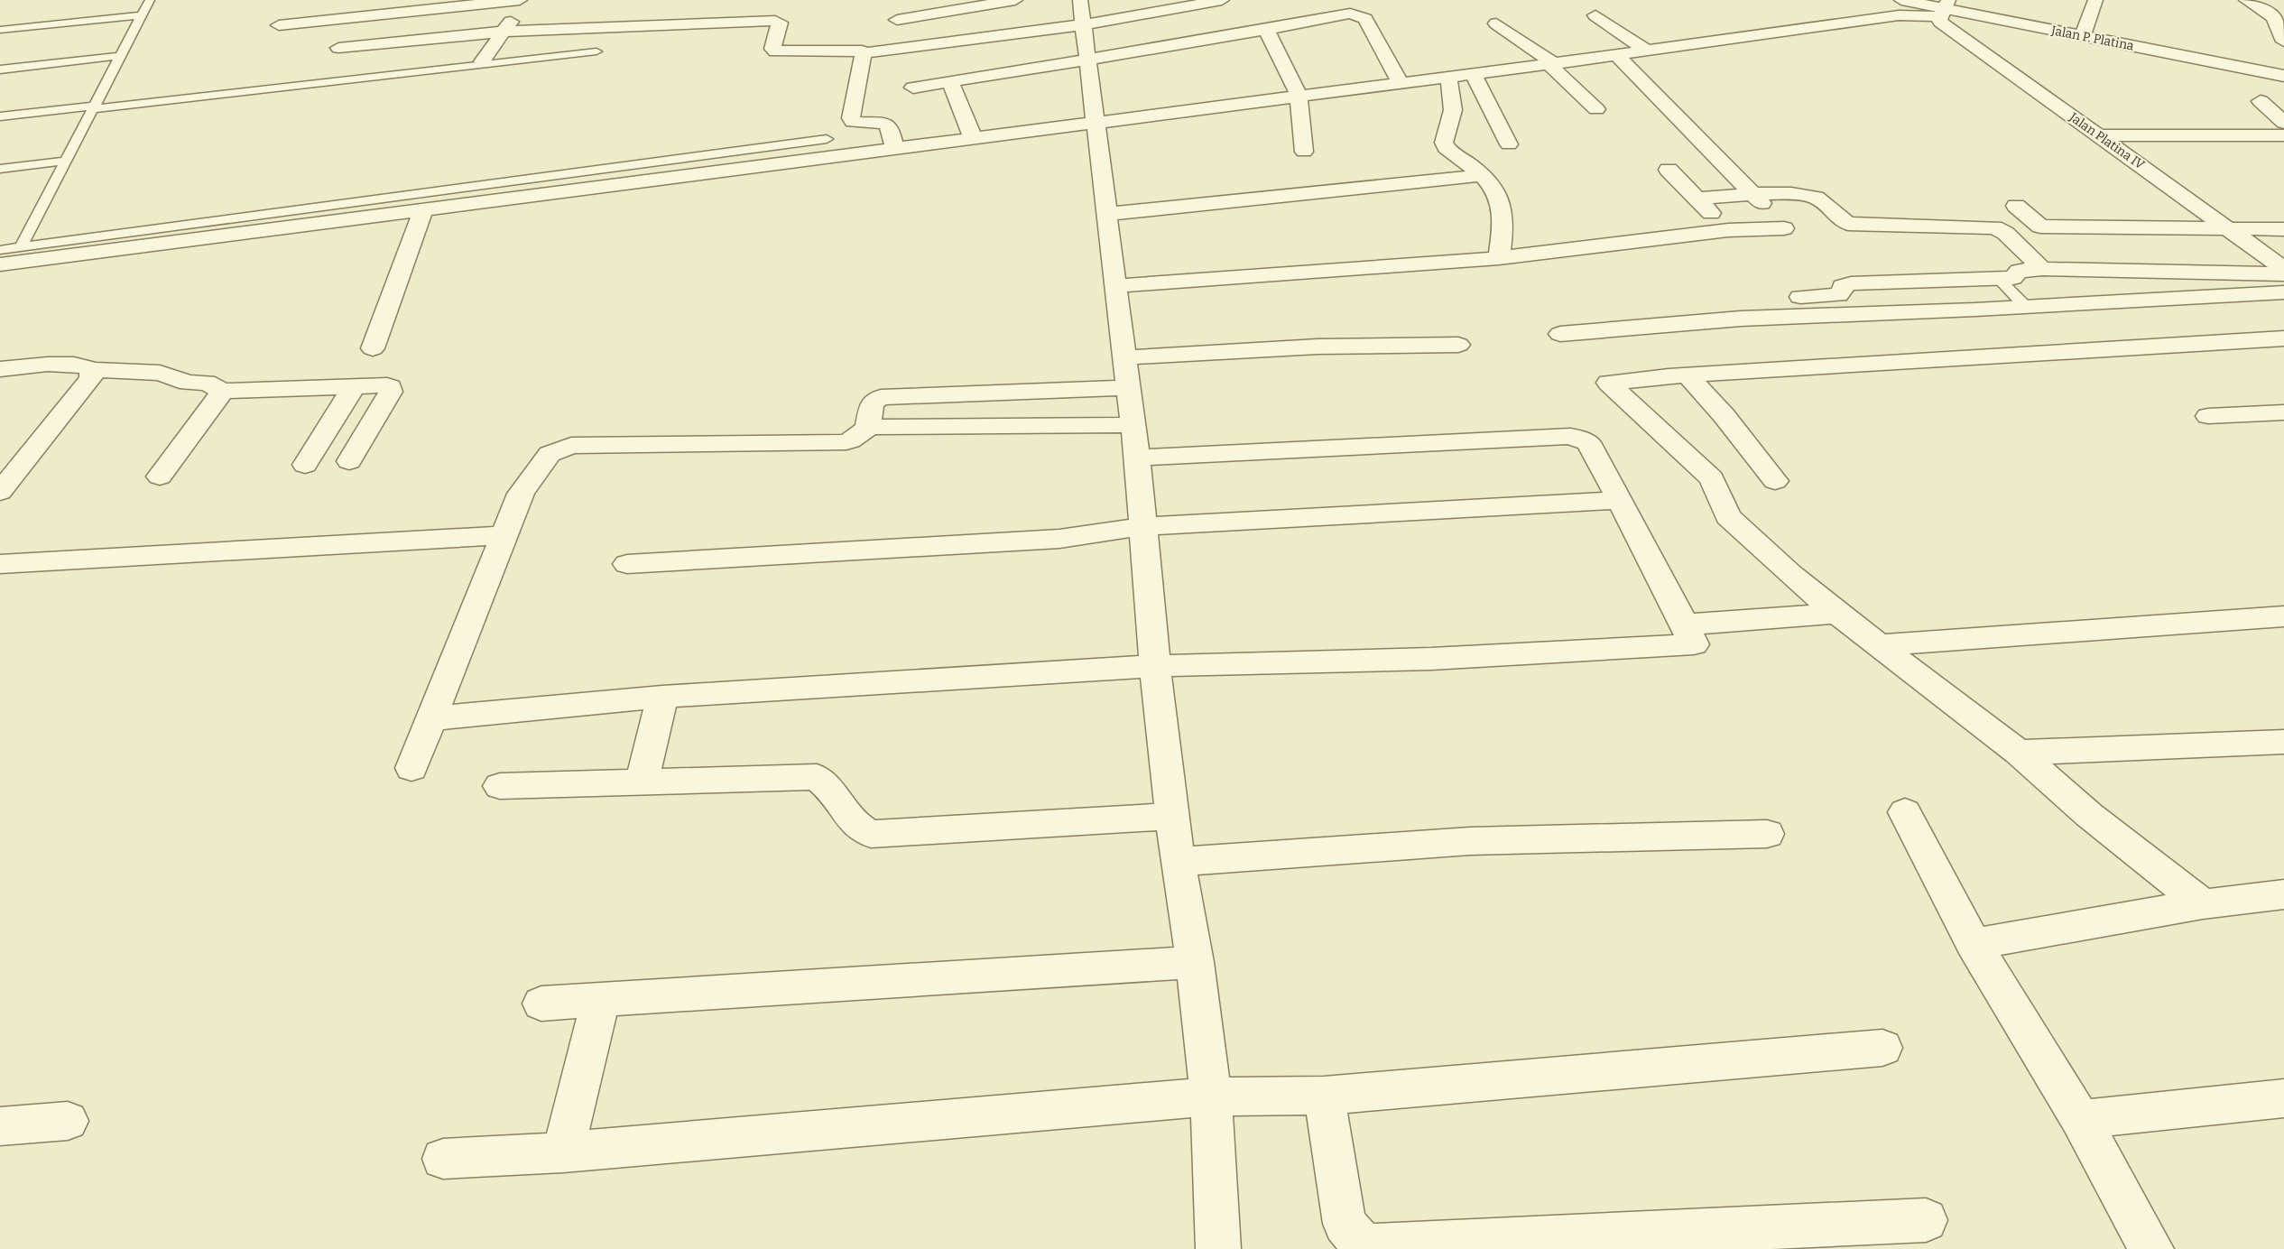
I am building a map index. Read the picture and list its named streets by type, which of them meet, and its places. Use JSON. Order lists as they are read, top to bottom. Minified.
{"streets":{"street":["Jalan P. Platina","Jalan Platina IV"]},"crossings":[["Jalan P. Platina","Jalan Platina IV"]]}
